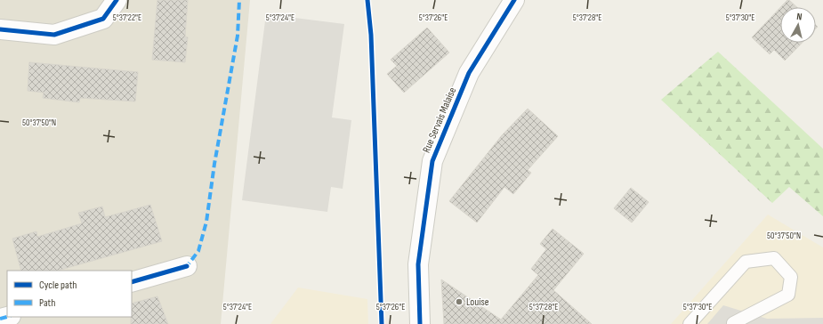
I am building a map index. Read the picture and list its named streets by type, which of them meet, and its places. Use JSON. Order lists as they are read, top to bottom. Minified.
{"streets":{"street":["Rue Servais Malaise"]},"places":["Louise"],"legend":["Cycle path","Path"],"north":"top","coordinates":["5°37'22\"E","5°37'24\"E","5°37'26\"E","5°37'28\"E","5°37'30\"E","50°37'50\"N"]}
